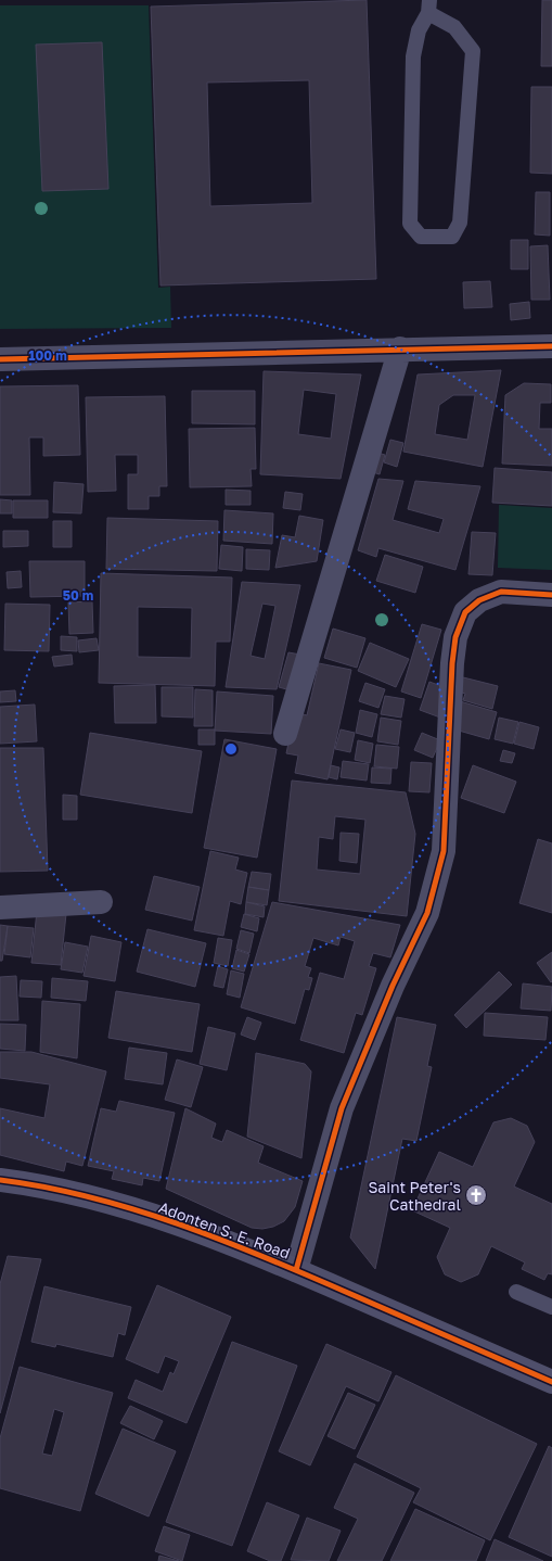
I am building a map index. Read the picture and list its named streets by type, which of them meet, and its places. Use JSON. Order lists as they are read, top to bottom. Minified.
{"streets":{"street":["Adonten S. E. Road"]},"places":{"church":["Saint Peter's Cathedral"]},"rings":["100 m","50 m"]}
